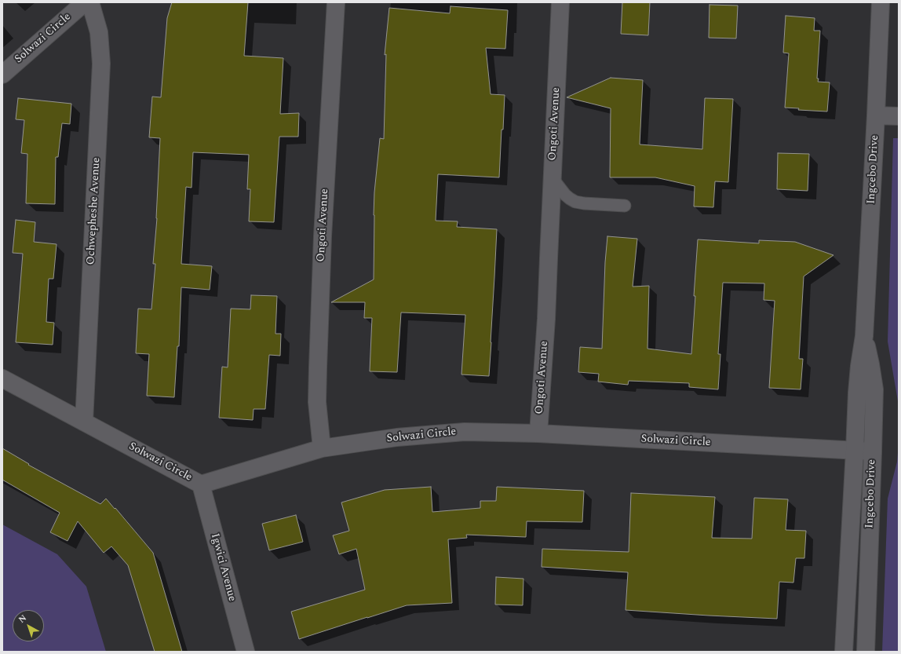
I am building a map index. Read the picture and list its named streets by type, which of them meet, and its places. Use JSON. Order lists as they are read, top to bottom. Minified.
{"streets":{"street":["Solwazi Circle","Ongoti Avenue","Ingcebo Drive","Ochwepheshe Avenue","Igwici Avenue"]},"crossings":[["Solwazi Circle","Ongoti Avenue"],["Solwazi Circle","Ingcebo Drive"],["Solwazi Circle","Ochwepheshe Avenue"],["Solwazi Circle","Igwici Avenue"]],"north":"top left"}
